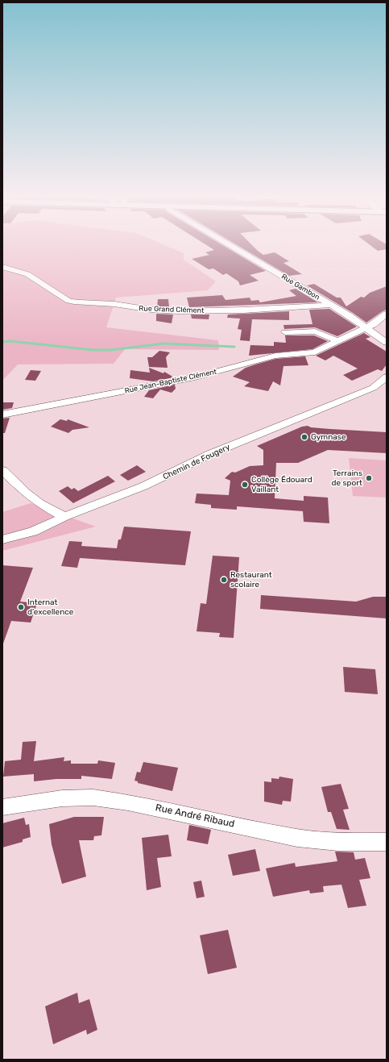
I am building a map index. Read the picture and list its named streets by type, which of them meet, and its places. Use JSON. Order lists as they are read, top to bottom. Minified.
{"streets":{"street":["Rue Gambon","Rue Grand Clément","Rue Jean-Baptiste Clément","Chemin de Fougery","Rue André Ribaud"]},"crossings":[["Rue Gambon","Rue Grand Clément"],["Rue Gambon","Rue Jean-Baptiste Clément"]],"places":["Gymnase","Terrains de sport","Collège Édouard Vaillant","Restaurant scolaire","Internat d'excellence"]}
